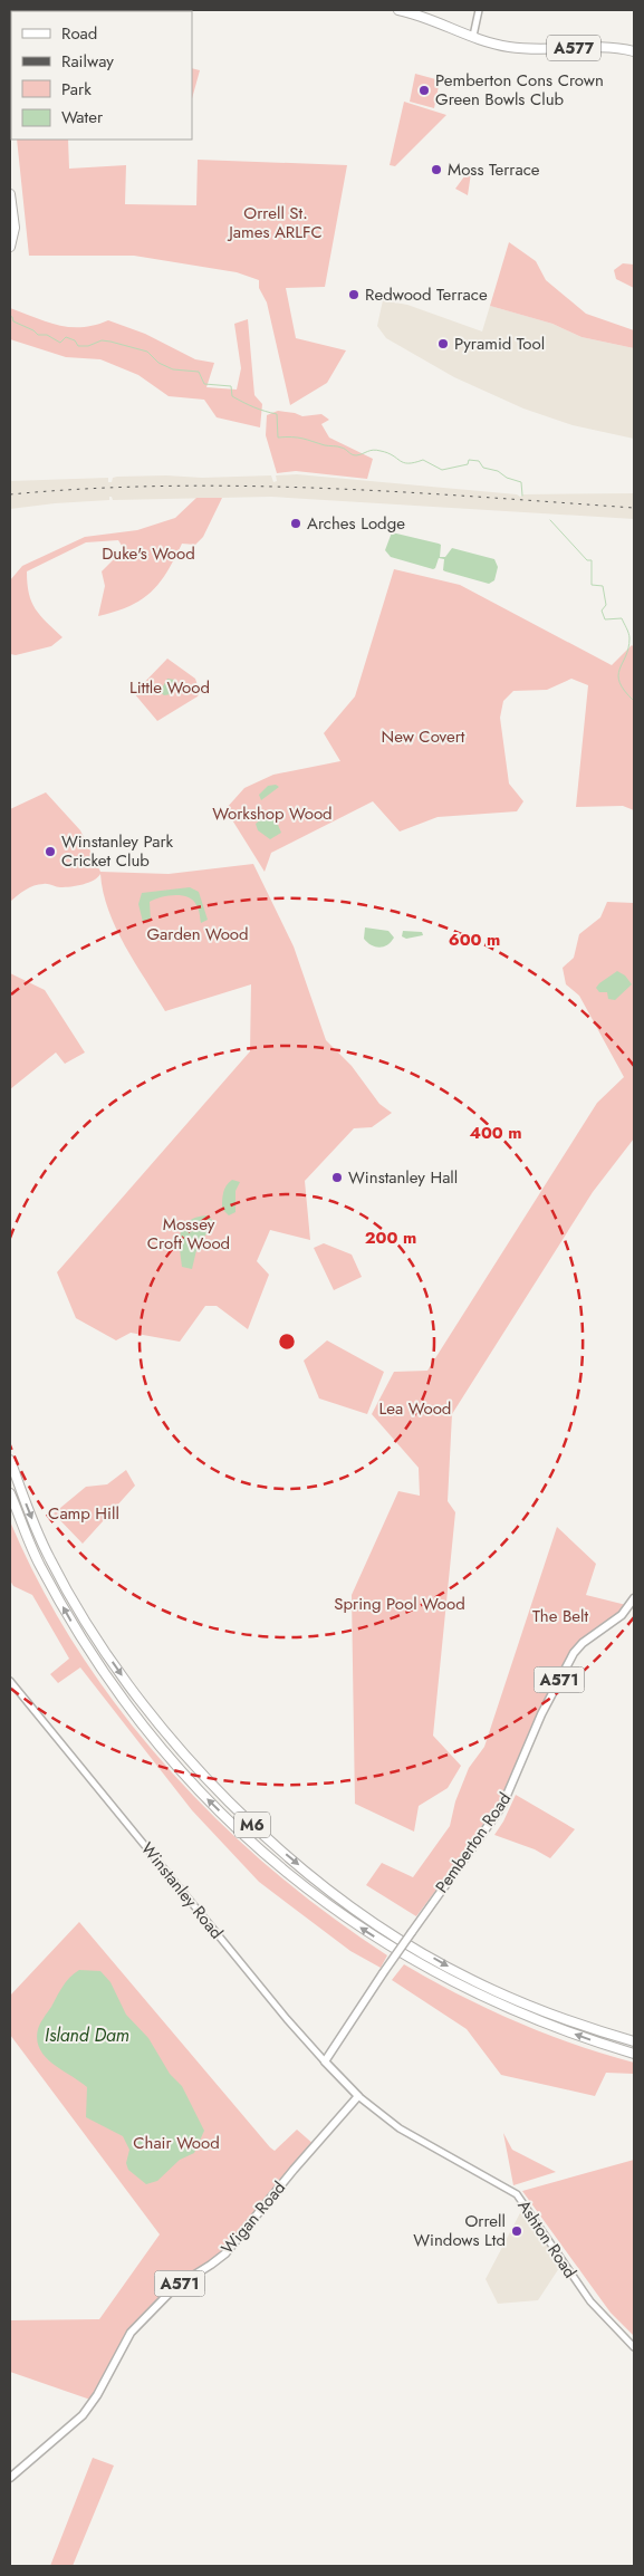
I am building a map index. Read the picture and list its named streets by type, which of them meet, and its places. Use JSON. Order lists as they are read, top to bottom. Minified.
{"streets":{"highway":["A577","M6"],"main road":["A571","Pemberton Road","Winstanley Road","Wigan Road"],"street":["Ashton Road"]},"crossings":[["Pemberton Road","Winstanley Road"],["Winstanley Road","Wigan Road"],["Winstanley Road","Ashton Road"],["Wigan Road","Ashton Road"]],"water":["Island Dam"],"parks":["Orrell St. James ARLFC","Duke's Wood","Little Wood","New Covert","Workshop Wood","Garden Wood","Mossey Croft Wood","Lea Wood","Camp Hill","Spring Pool Wood","The Belt","Chair Wood"],"places":["Pemberton Cons Crown Green Bowls Club","Moss Terrace","Redwood Terrace","Pyramid Tool","Arches Lodge","Winstanley Park Cricket Club","Winstanley Hall","Orrell Windows Ltd"],"legend":["Road","Railway","Park","Water"],"rings":["600 m","400 m","200 m"]}
